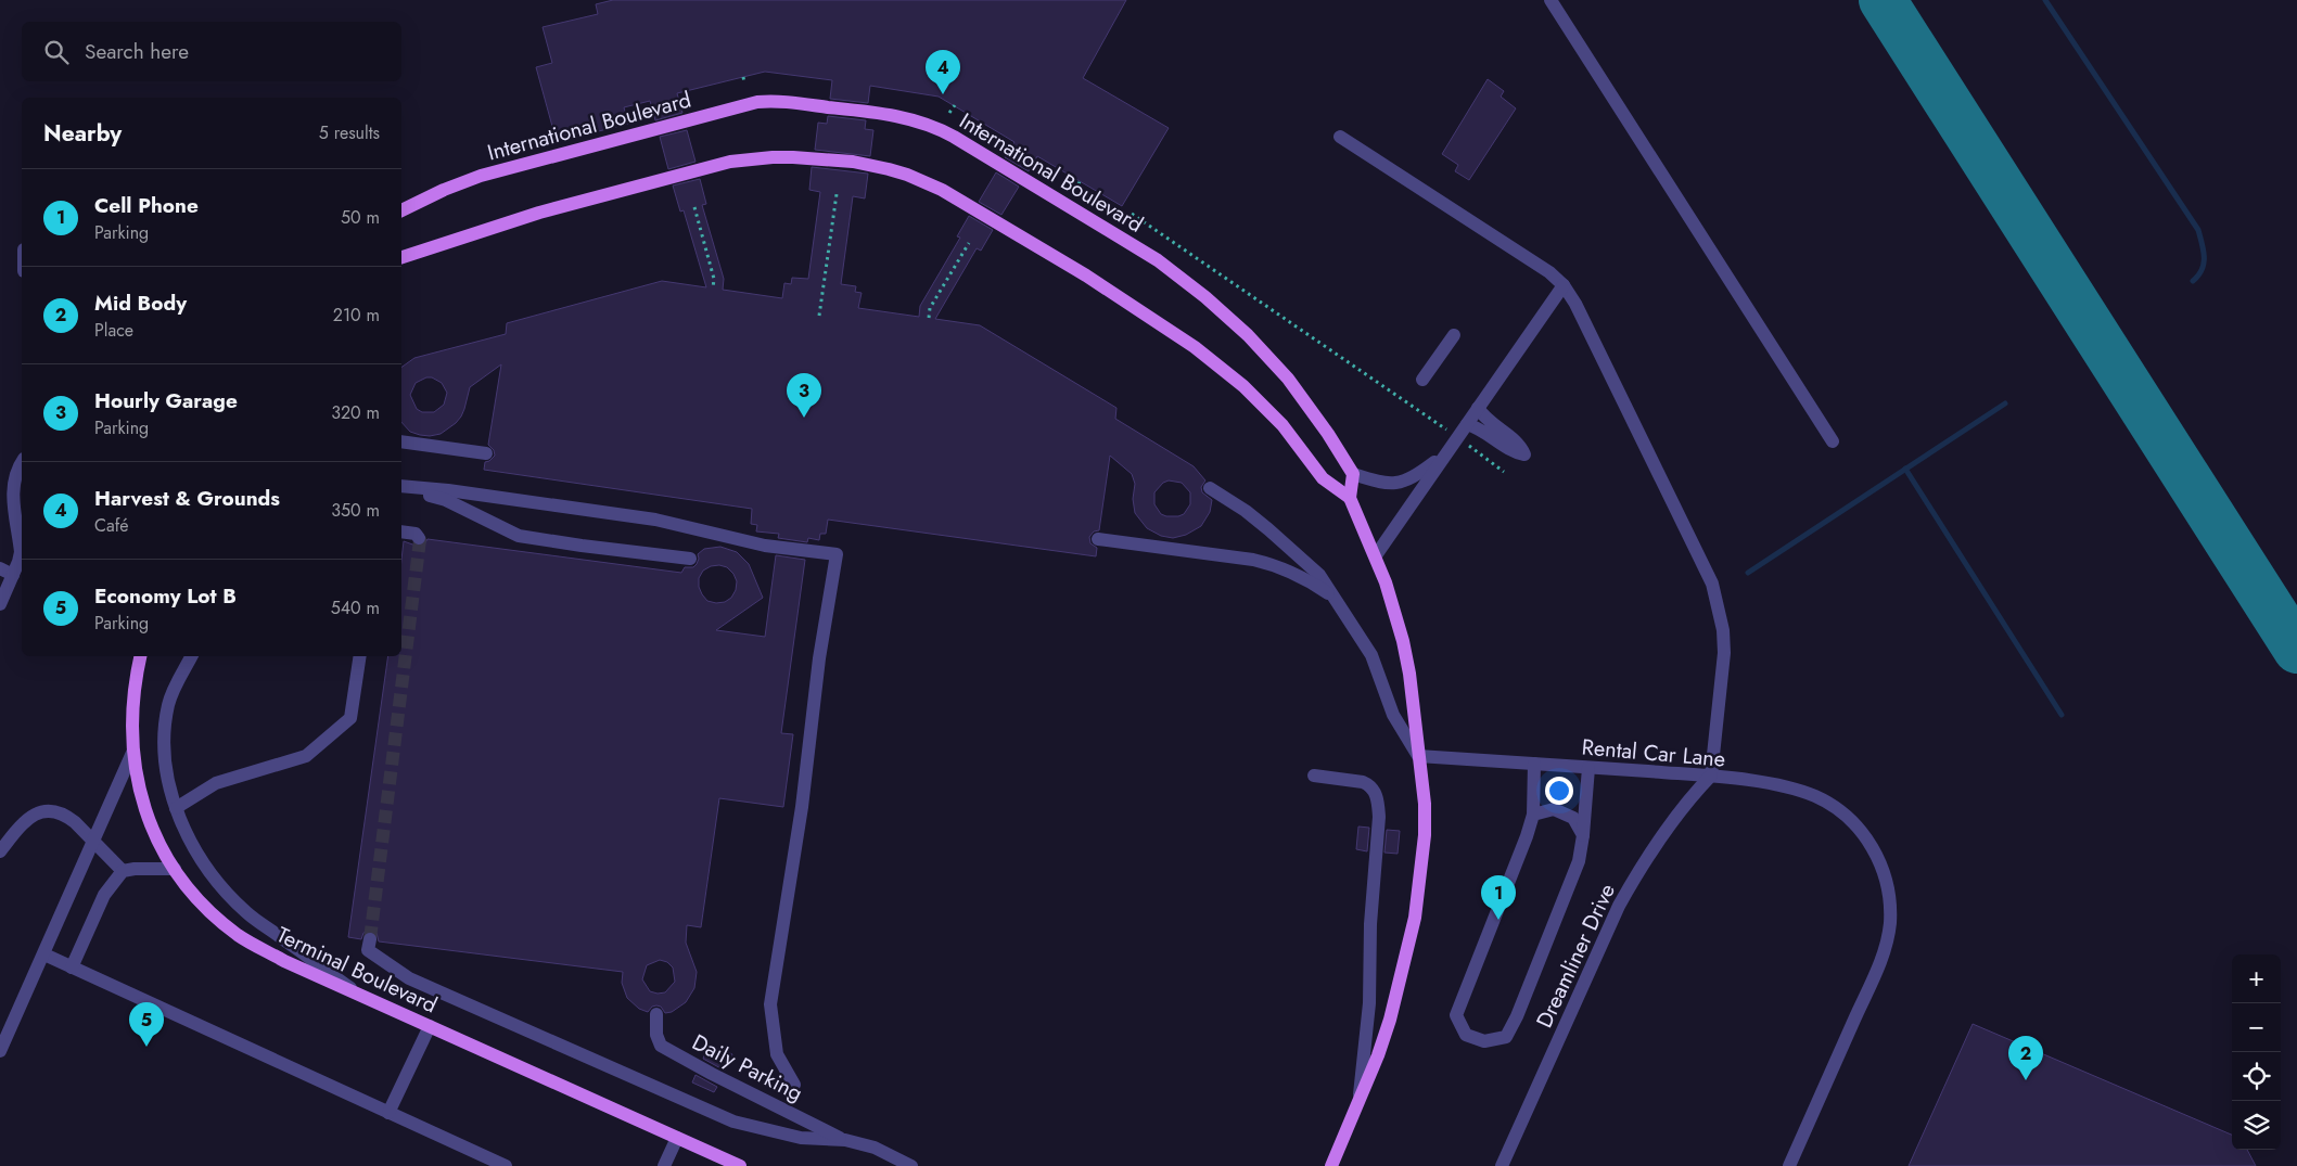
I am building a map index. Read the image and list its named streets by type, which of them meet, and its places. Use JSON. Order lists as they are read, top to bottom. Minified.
{"streets":{"main road":["International Boulevard","Terminal Boulevard"],"street":["Rental Car Lane","Dreamliner Drive","Daily Parking"]},"crossings":[["Rental Car Lane","Dreamliner Drive"]],"page":{"search":"Search here","pins":["4","3","1","5","2"],"heading":["Nearby","5 results"],"list":[{"mark":"1","name":"Cell Phone","note":"Parking","value":"50 m"},{"mark":"2","name":"Mid Body","note":"Place","value":"210 m"},{"mark":"3","name":"Hourly Garage","note":"Parking","value":"320 m"},{"mark":"4","name":"Harvest & Grounds","note":"Café","value":"350 m"},{"mark":"5","name":"Economy Lot B","note":"Parking","value":"540 m"}],"map_buttons":["+","−"]}}
